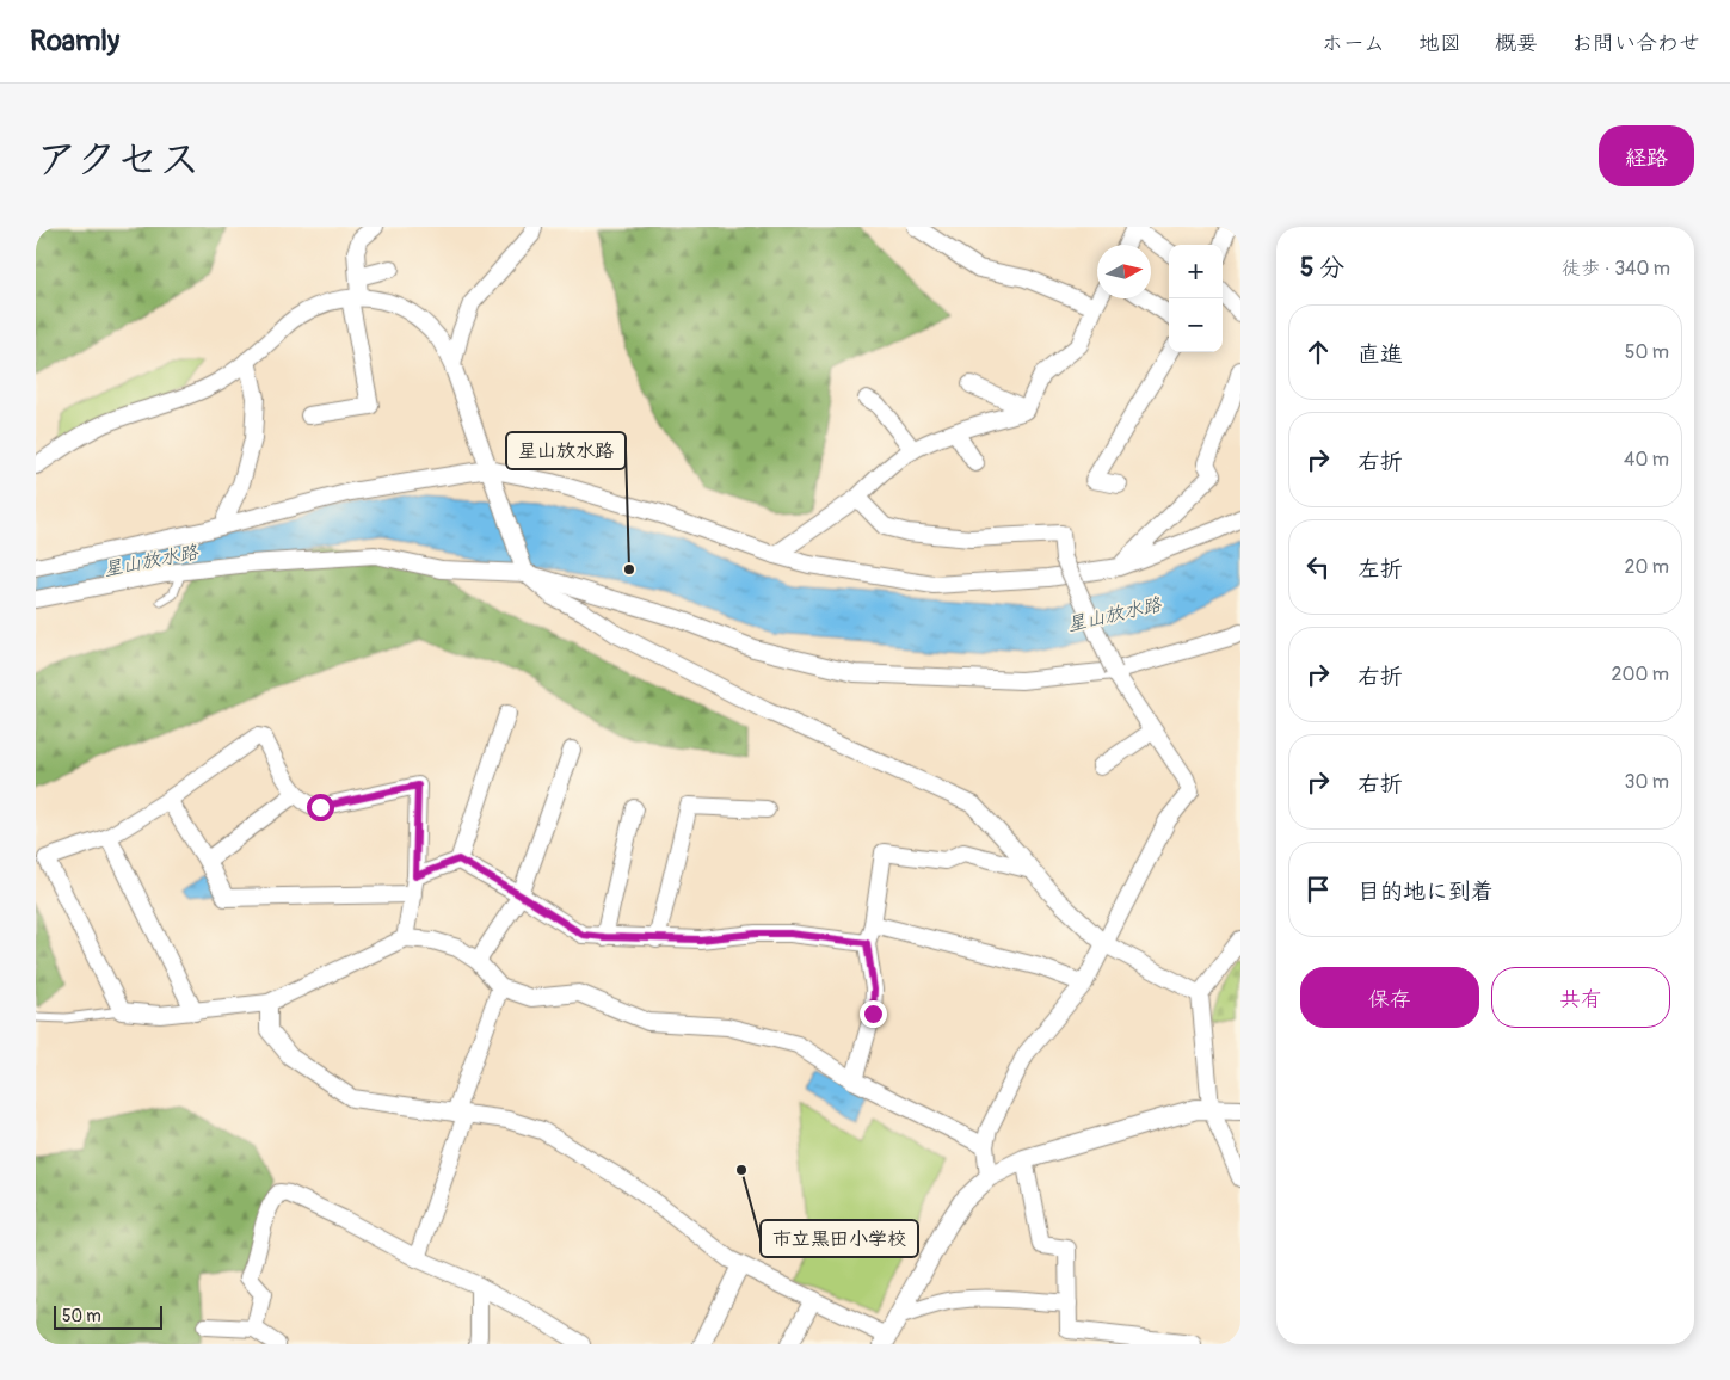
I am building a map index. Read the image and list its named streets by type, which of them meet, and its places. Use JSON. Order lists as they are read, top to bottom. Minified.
{"water":["星山放水路"],"places":["星山放水路","市立黒田小学校"],"scale_bar":"50 m","north":"right","page":{"header":"Roamly","nav":["ホーム","地図","概要","お問い合わせ"],"title":"アクセス","buttons":["経路",["保存","共有"]],"heading":["5 分","徒歩 · 340 m"],"map_buttons":["+","−"],"list":[["直進","50 m"],["右折","40 m"],["左折","20 m"],["右折","200 m"],["右折","30 m"],"目的地に到着"],"scale":"50 m"}}
